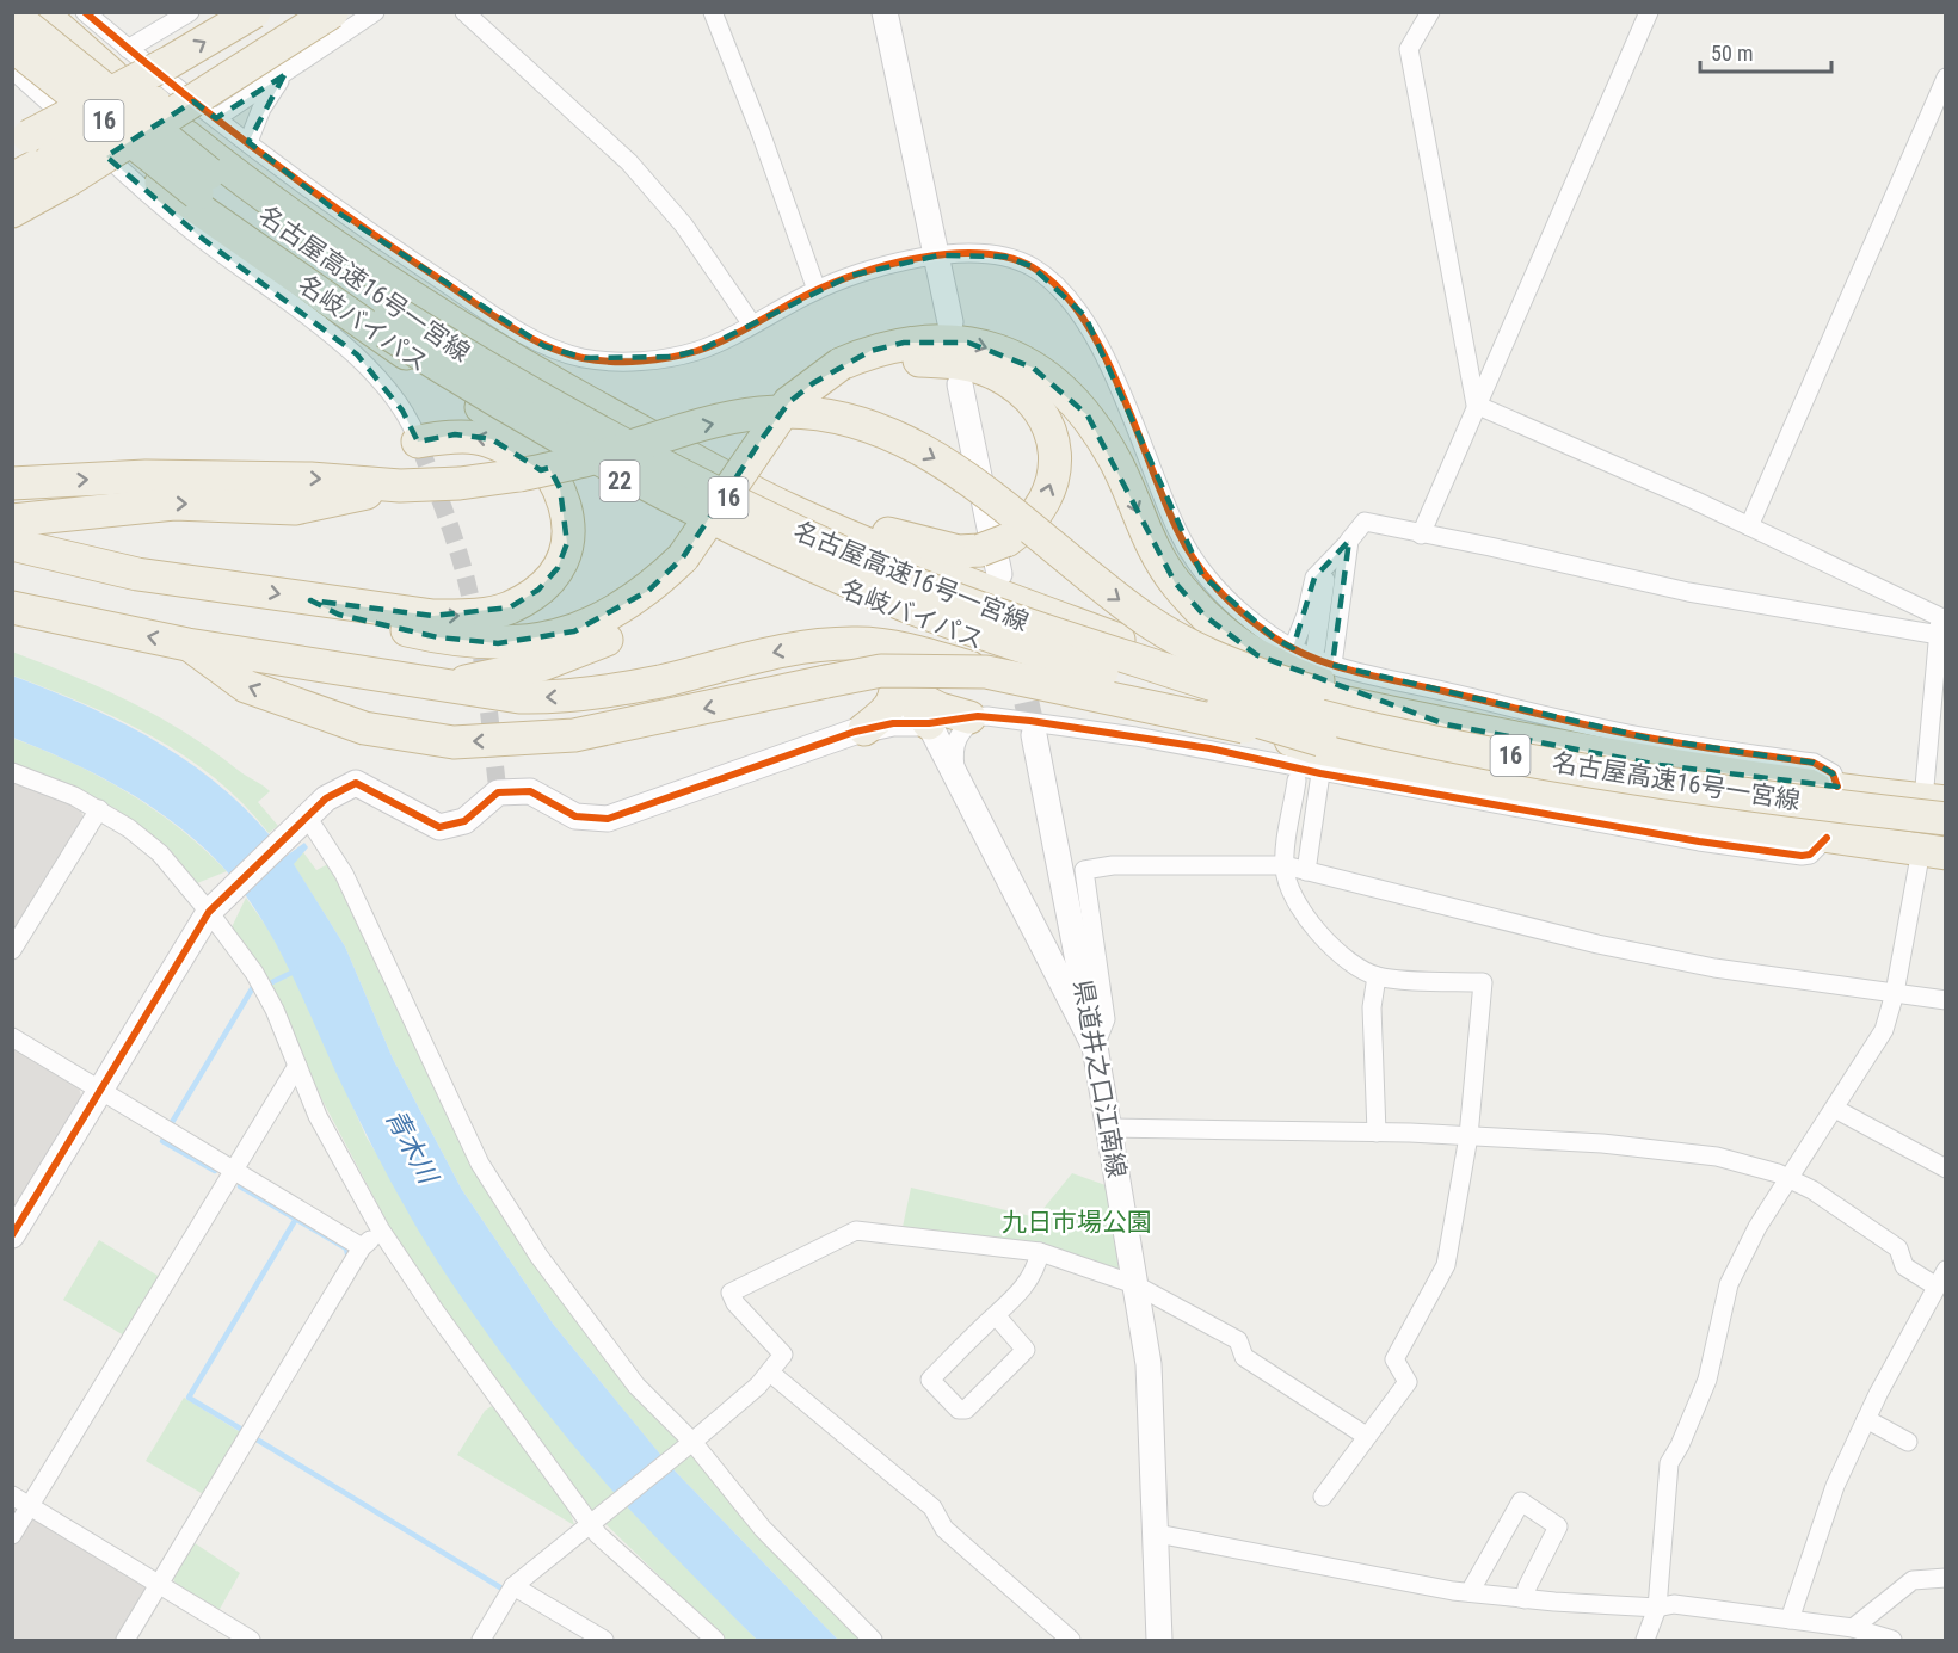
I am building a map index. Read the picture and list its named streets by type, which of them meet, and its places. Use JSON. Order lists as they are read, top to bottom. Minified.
{"streets":{"highway":["16","名古屋高速16号一宮線","名岐バイパス","22"],"street":["県道井之口江南線"]},"crossings":[["名古屋高速16号一宮線","名岐バイパス"]],"water":["青木川"],"parks":["九日市場公園"],"scale_bar":"50 m"}
